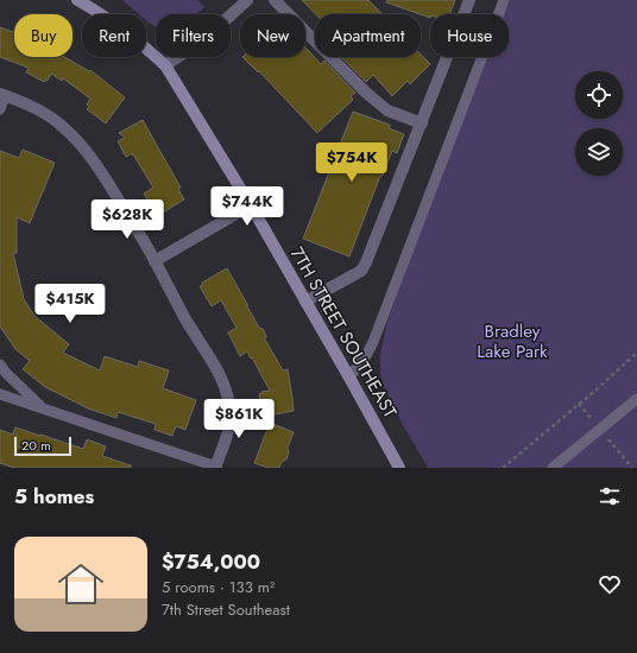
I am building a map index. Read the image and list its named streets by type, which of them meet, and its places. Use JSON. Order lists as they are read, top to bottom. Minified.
{"streets":{"street":["7TH STREET SOUTHEAST"]},"parks":["Bradley Lake Park"],"scale_bar":"20 m","page":{"chip":["Buy","Rent","Filters","New","Apartment","House"],"price":["$754K","$744K","$628K","$415K","$861K"],"scale":"20 m","heading":"5 homes","list":[{"name":"$754,000","note":"5 rooms · 133 m² · 7th Street Southeast"}]}}
